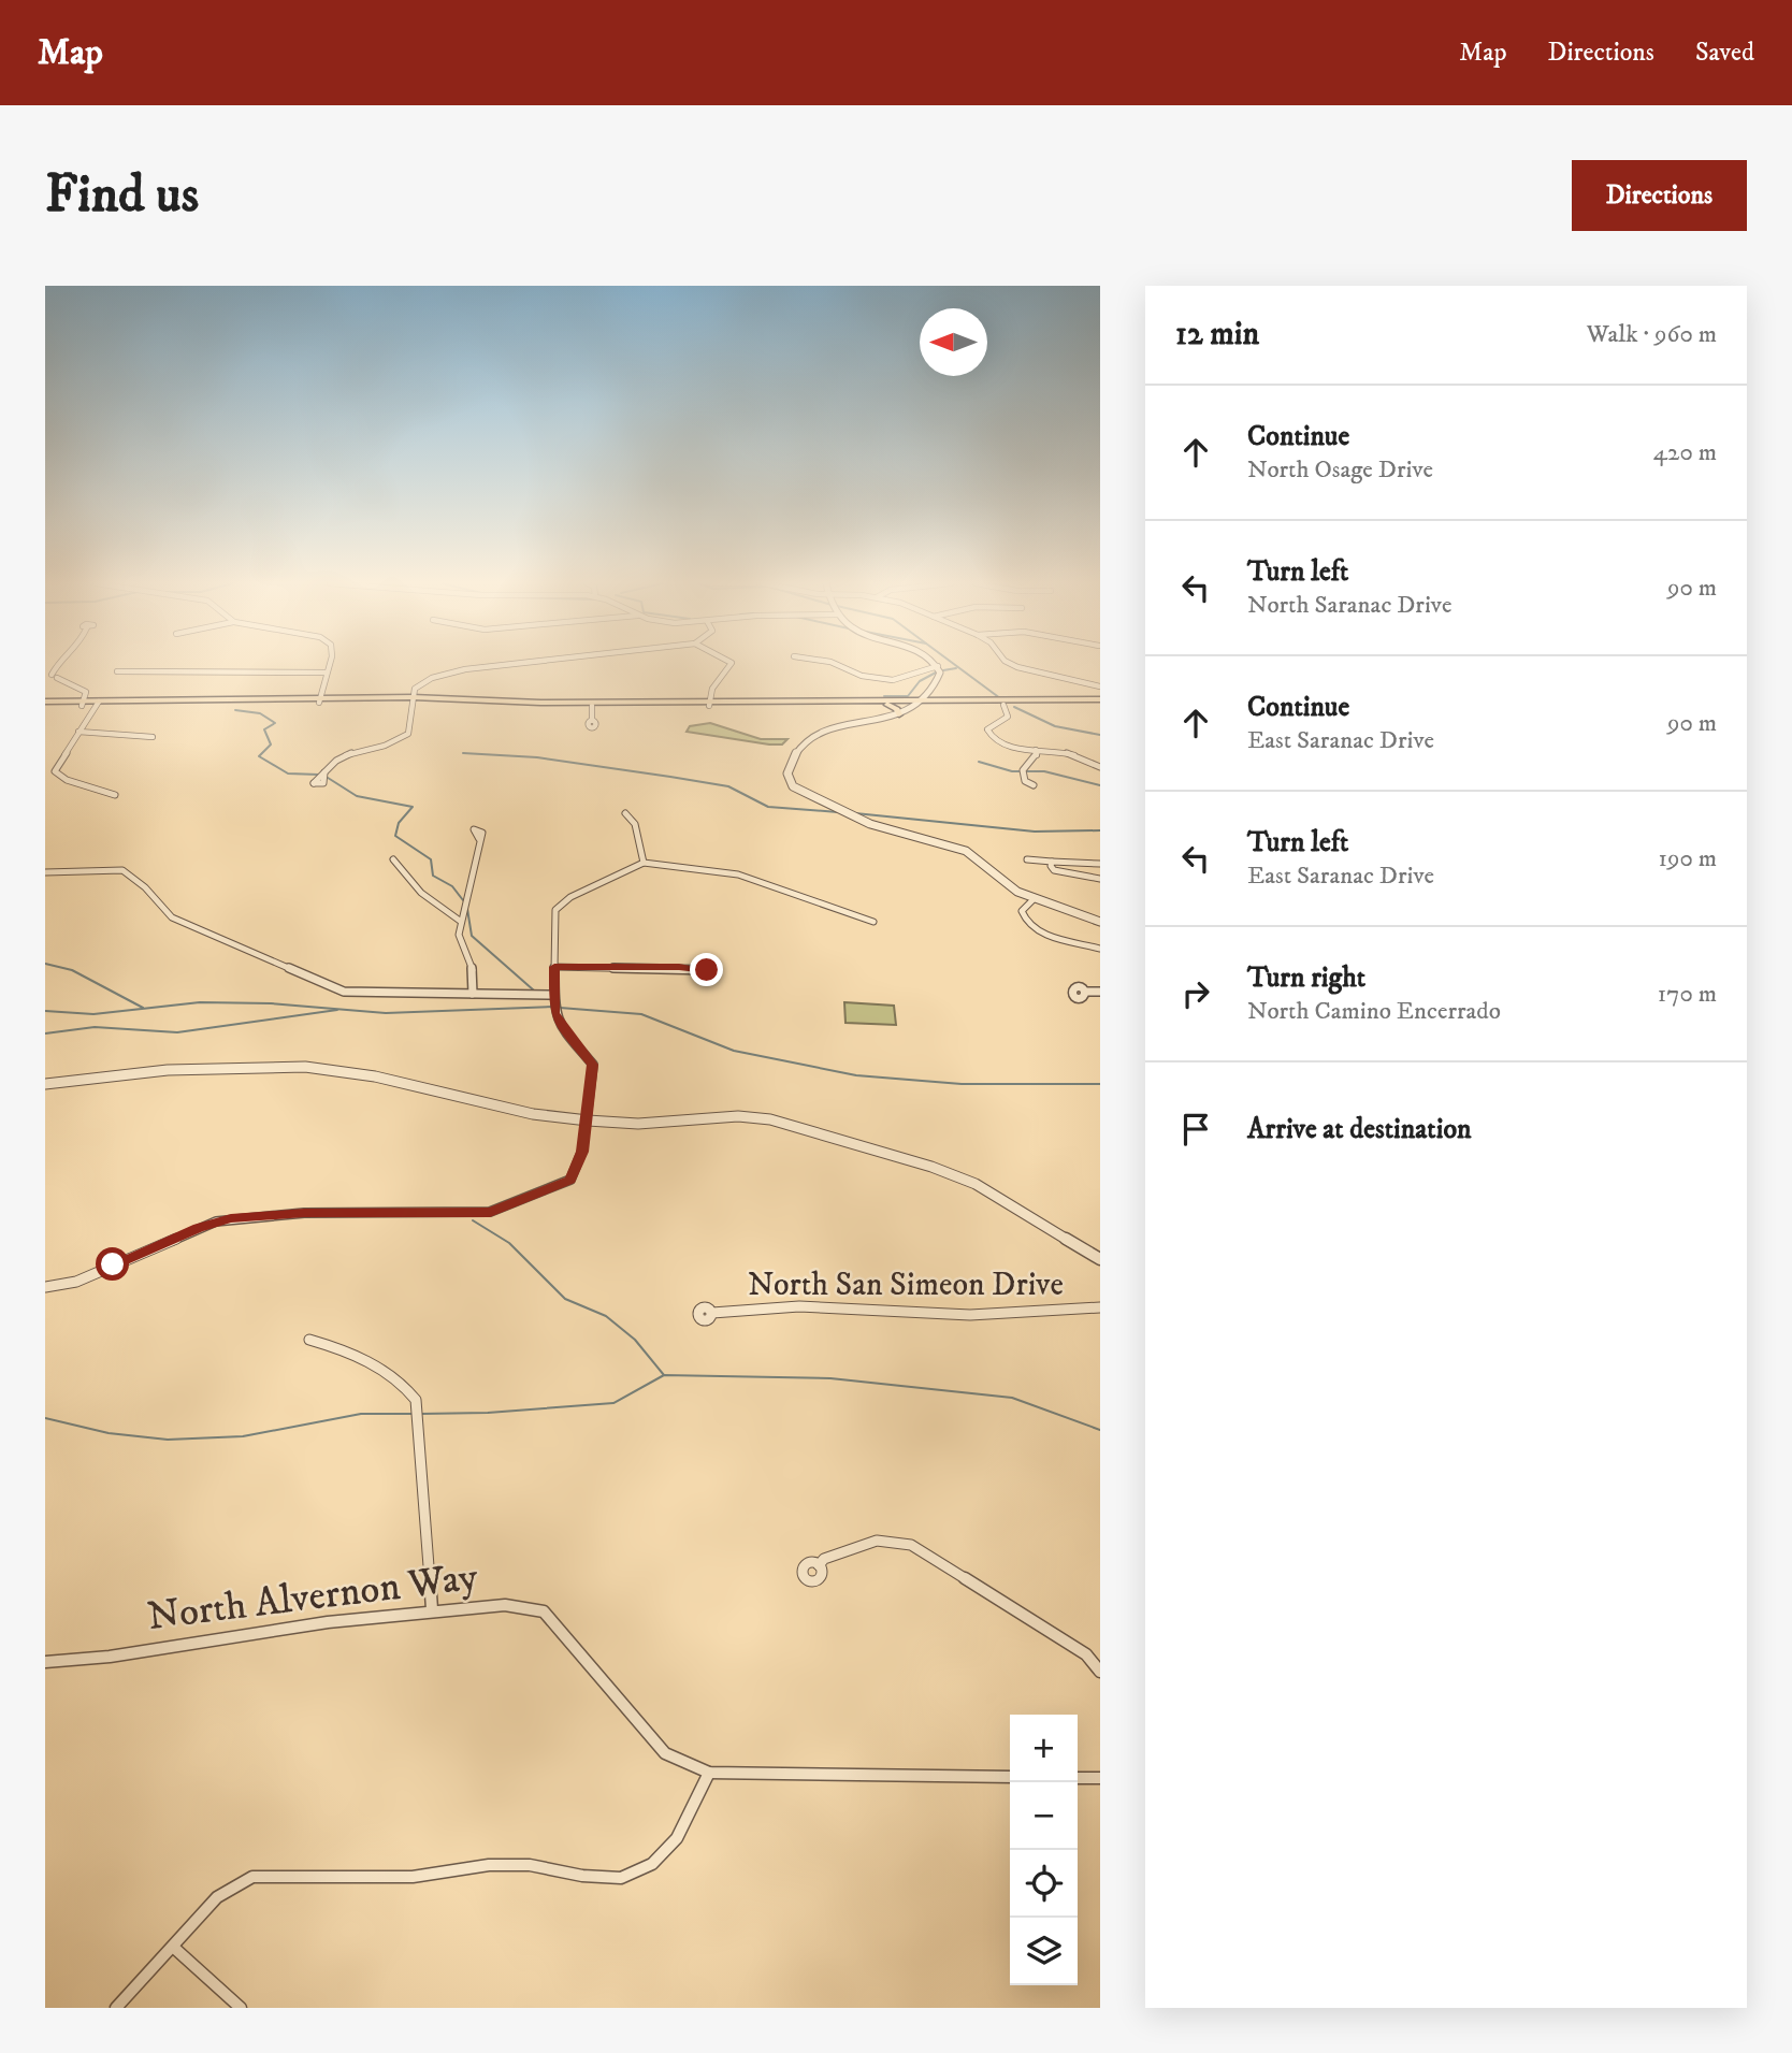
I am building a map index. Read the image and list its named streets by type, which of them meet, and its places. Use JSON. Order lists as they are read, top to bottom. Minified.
{"streets":{"street":["North San Simeon Drive","North Alvernon Way"]},"north":"left","page":{"header":"Map","nav":["Map","Directions","Saved"],"buttons":"Directions","title":"Find us","heading":["12 min","Walk · 960 m"],"list":[["Continue","North Osage Drive","420 m"],["Turn left","North Saranac Drive","90 m"],["Continue","East Saranac Drive","90 m"],["Turn left","East Saranac Drive","190 m"],["Turn right","North Camino Encerrado","170 m"],"Arrive at destination"],"map_buttons":["+","−"]}}
